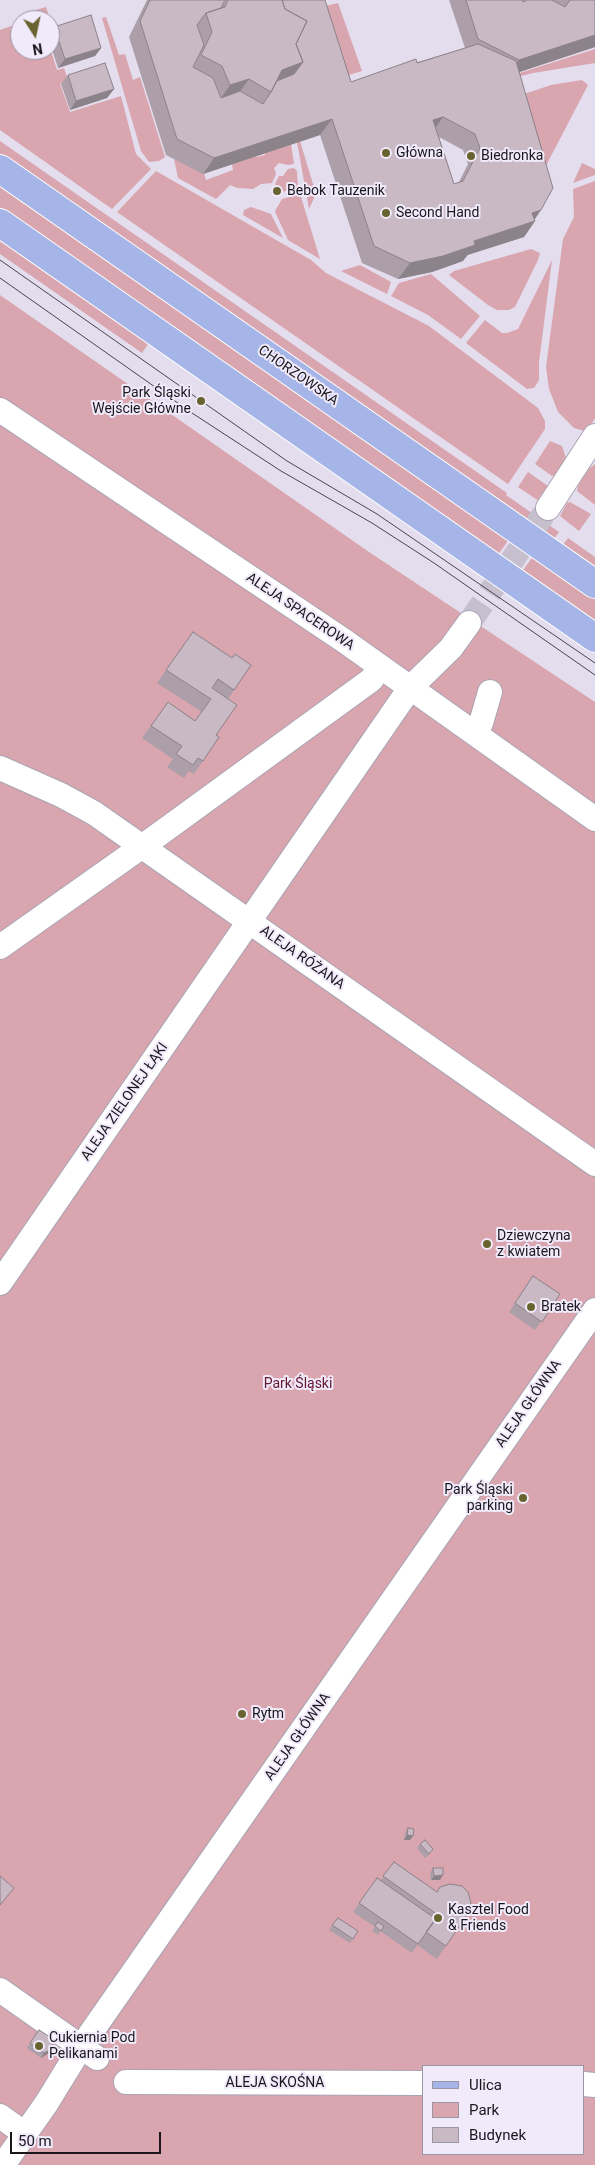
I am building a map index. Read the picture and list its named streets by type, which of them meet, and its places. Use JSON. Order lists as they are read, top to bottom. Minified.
{"streets":{"main road":["CHORZOWSKA"],"street":["ALEJA SPACEROWA","ALEJA RÓŻANA","ALEJA ZIELONEJ ŁĄKI","ALEJA GŁÓWNA","ALEJA SKOŚNA"]},"crossings":[["ALEJA SPACEROWA","ALEJA ZIELONEJ ŁĄKI"],["ALEJA RÓŻANA","ALEJA ZIELONEJ ŁĄKI"]],"parks":["Park Śląski"],"places":["Główna","Biedronka","Bebok Tauzenik","Second Hand","Park Śląski Wejście Główne","Dziewczyna z kwiatem","Bratek","Park Śląski parking","Rytm","Kasztel Food & Friends","Cukiernia Pod Pelikanami"],"legend":["Ulica","Park","Budynek"],"scale_bar":"50 m","north":"bottom"}
